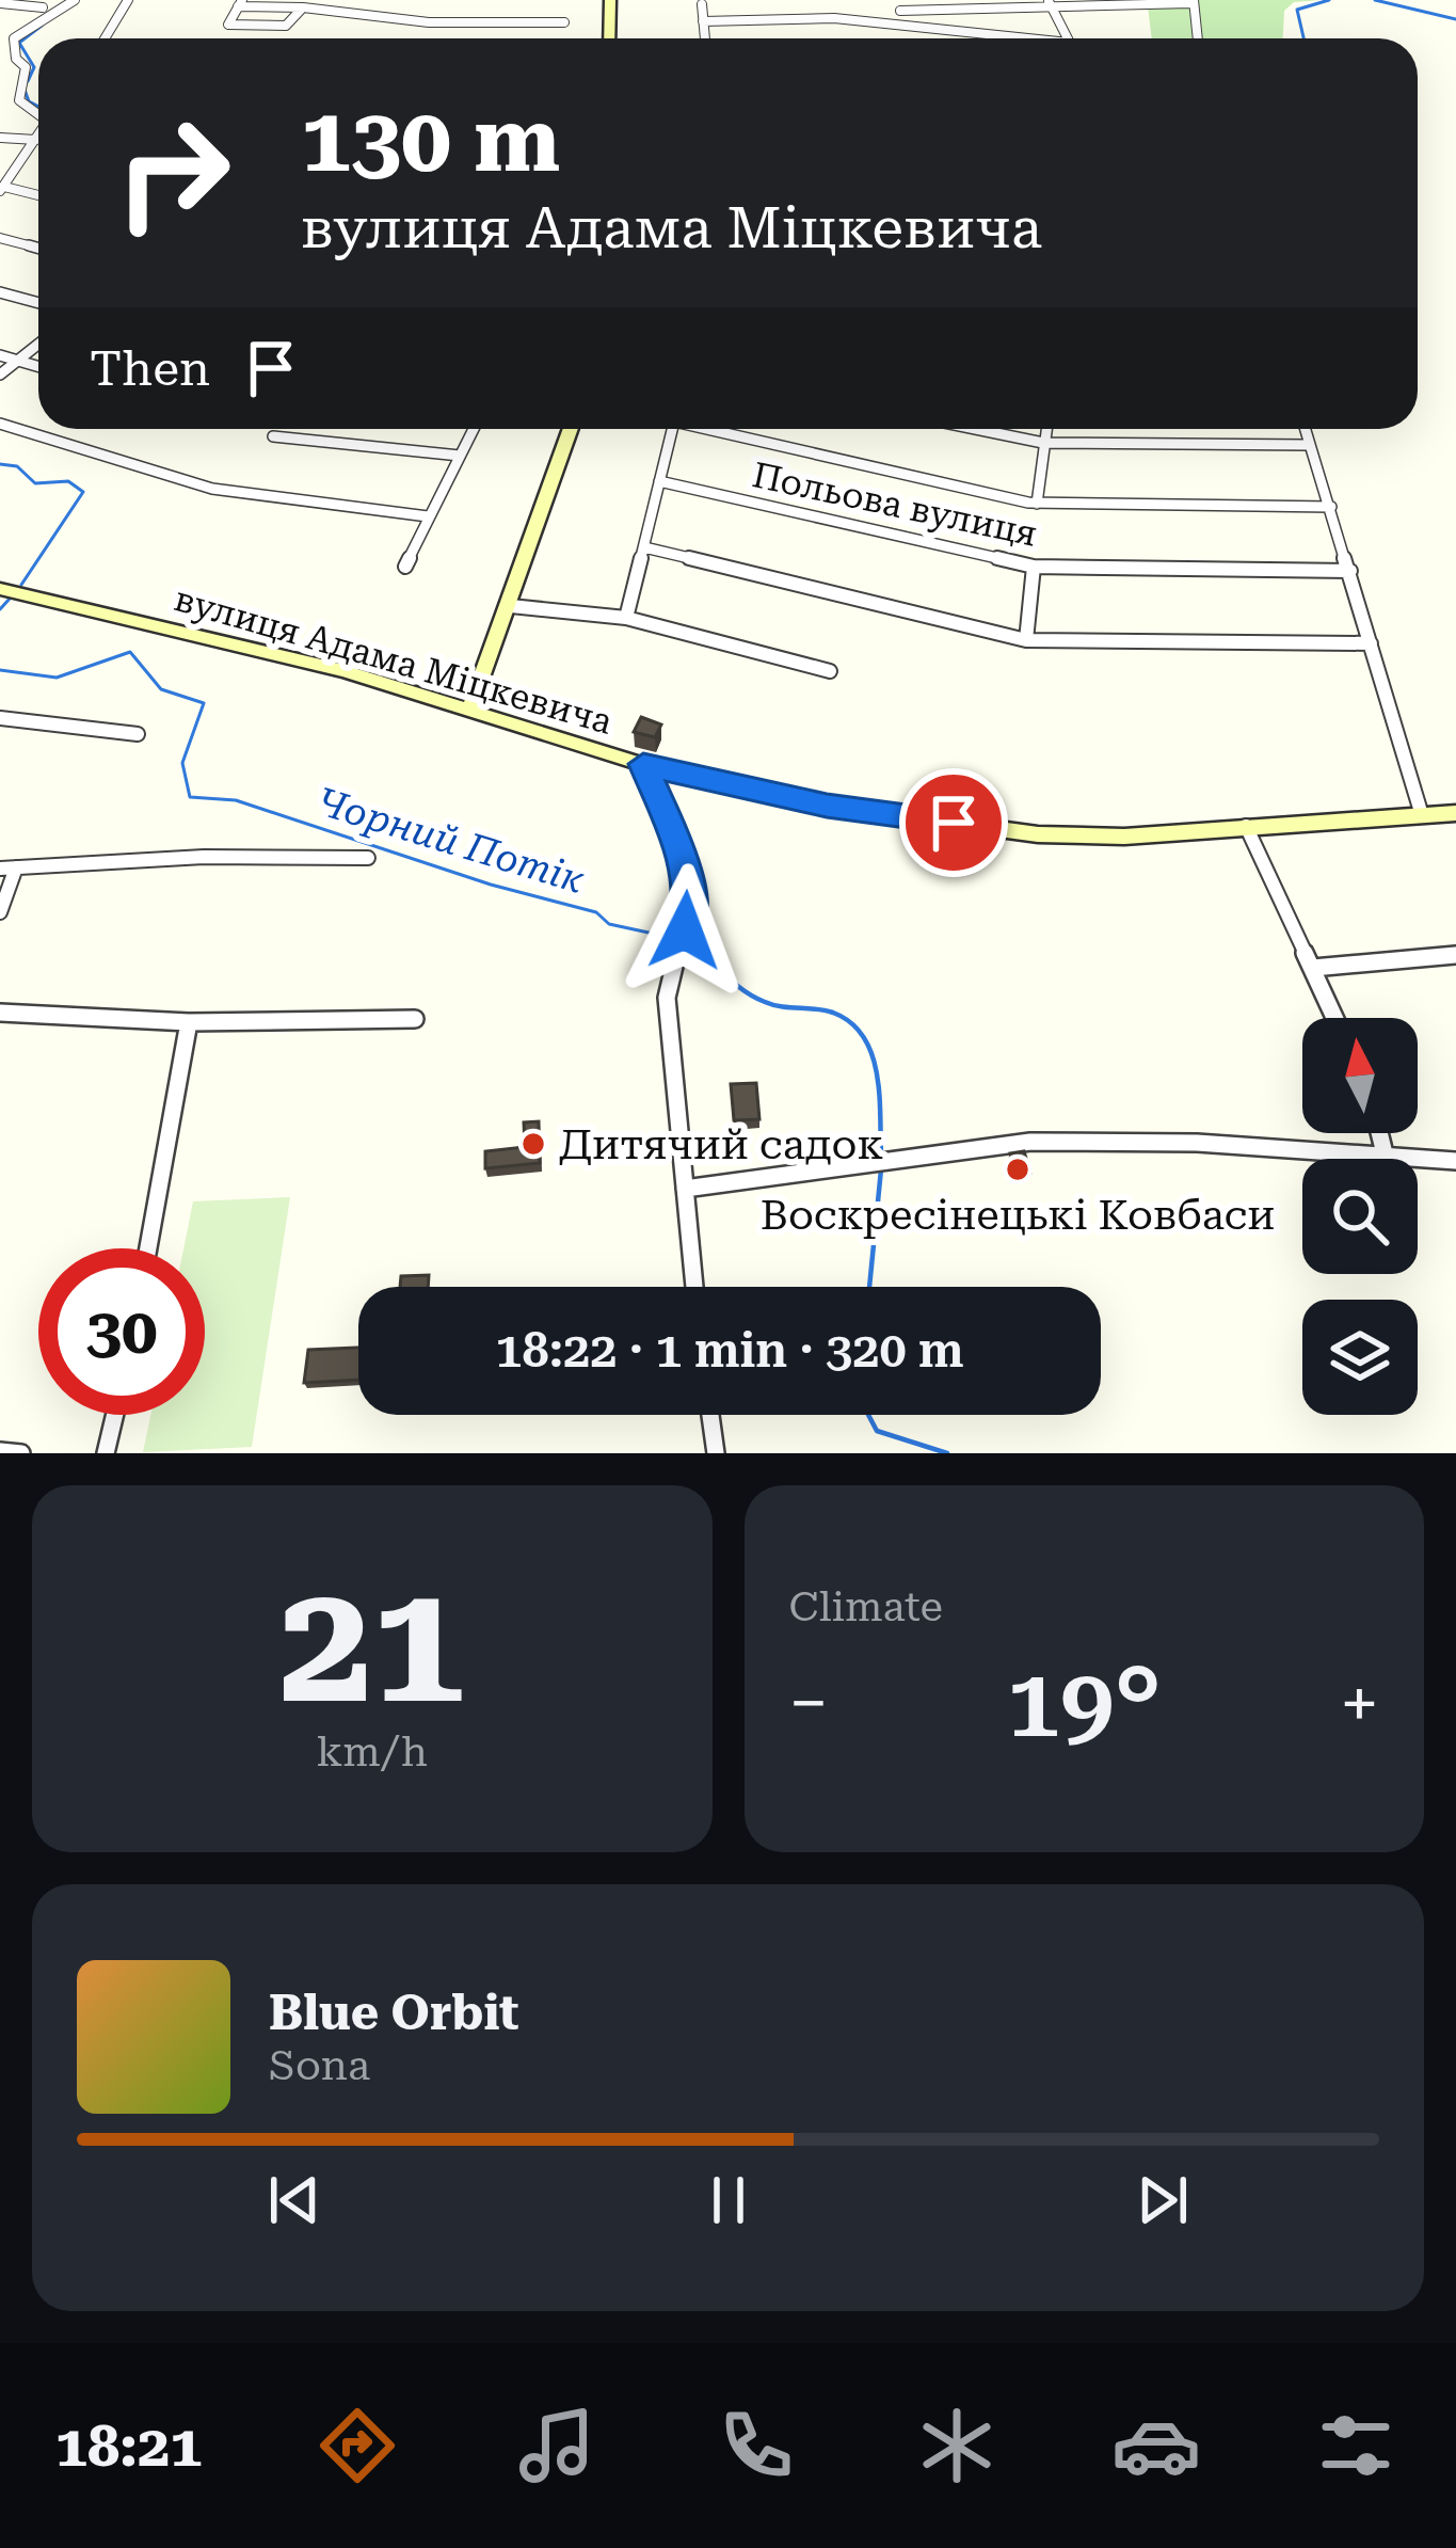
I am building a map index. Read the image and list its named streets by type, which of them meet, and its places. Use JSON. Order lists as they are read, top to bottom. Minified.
{"streets":{"street":["Польова вулиця","вулиця Адама Міцкевича"]},"water":["Чорний Потік"],"places":["Дитячий садок","Воскресінецькі Ковбаси"],"north":"top","page":{"turn":["130 m","вулиця Адама Міцкевича"],"then":"Then","limit":"30","trip":"18:22 · 1 min · 320 m","tile":[["21","km/h"],"Climate"],"heat":["−","19°","+"],"song":["Blue Orbit","Sona"],"tabs":"18:21"}}
